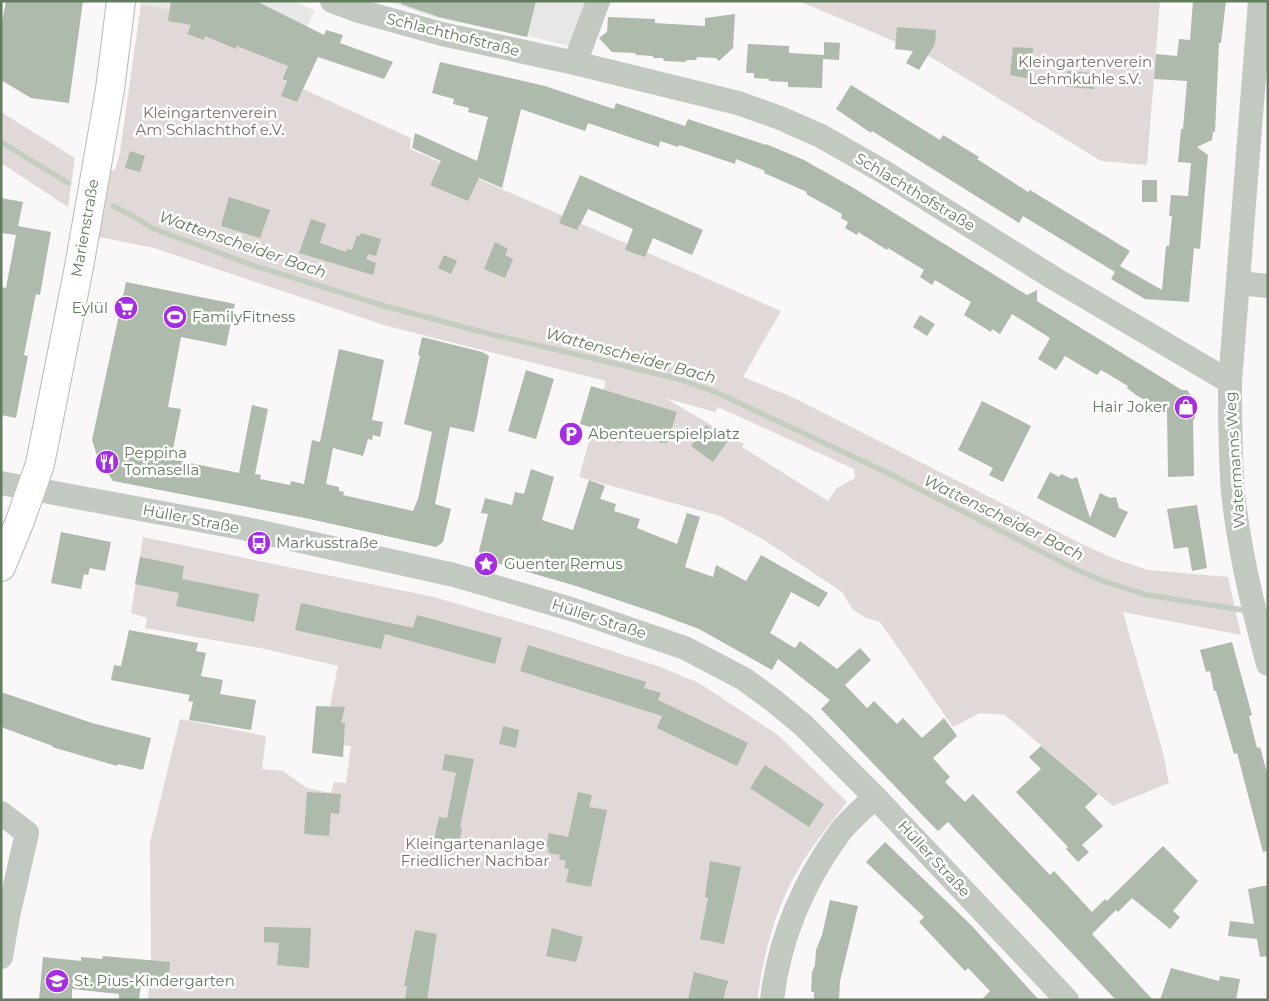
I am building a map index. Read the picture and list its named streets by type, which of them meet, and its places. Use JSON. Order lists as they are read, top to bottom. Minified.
{"streets":{"main road":["Marienstraße"],"street":["Schlachthofstraße","Watermanns Weg","Hüller Straße"]},"crossings":[["Schlachthofstraße","Watermanns Weg"],["Marienstraße","Hüller Straße"]],"water":["Wattenscheider Bach"],"parks":["Kleingartenverein Lehmkuhle s.V.","Kleingartenverein Am Schlachthof e.V.","Kleingartenanlage Friedlicher Nachbar"],"places":{"supermarket":["Eylül"],"sports":["FamilyFitness"],"shop":["Hair Joker"],"parking":["Abenteuerspielplatz"],"restaurant":["Peppina Tomasella"],"bus stop":["Markusstraße"],"place":["Guenter Remus"],"school or university":["St. Pius-Kindergarten"]}}
